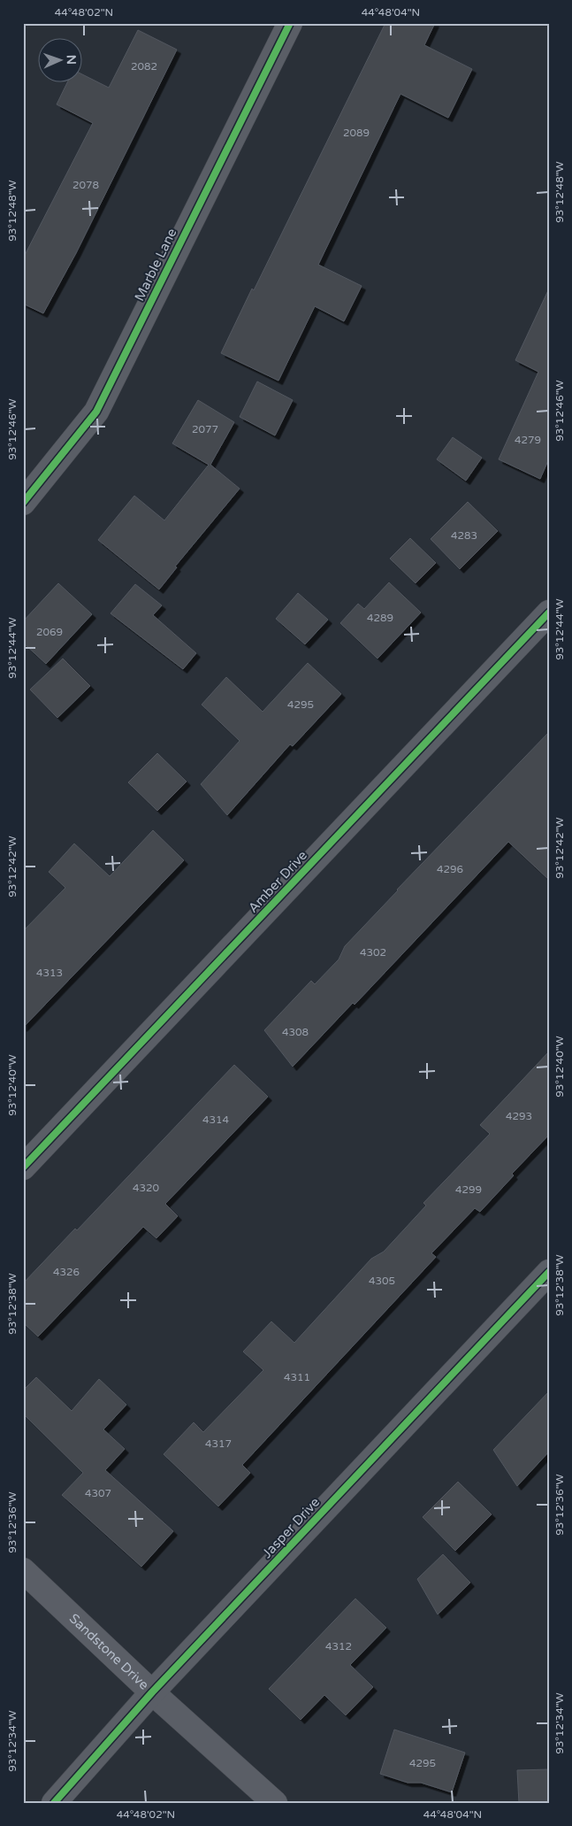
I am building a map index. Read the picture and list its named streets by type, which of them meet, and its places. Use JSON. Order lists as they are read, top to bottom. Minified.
{"streets":{"street":["Marble Lane","Amber Drive","Jasper Drive","Sandstone Drive"]},"crossings":[["Jasper Drive","Sandstone Drive"]],"house_numbers":["2082","2089","2078","2077","4279","4283","4289","2069","4295","4296","4302","4313","4308","4293","4314","4320","4299","4326","4305","4311","4317","4307","4312","4295"],"north":"right","coordinates":["44°48'02\"N","44°48'04\"N","93°12'48\"W","93°12'46\"W","93°12'44\"W","93°12'42\"W","93°12'40\"W","93°12'38\"W","93°12'36\"W","93°12'34\"W"]}
